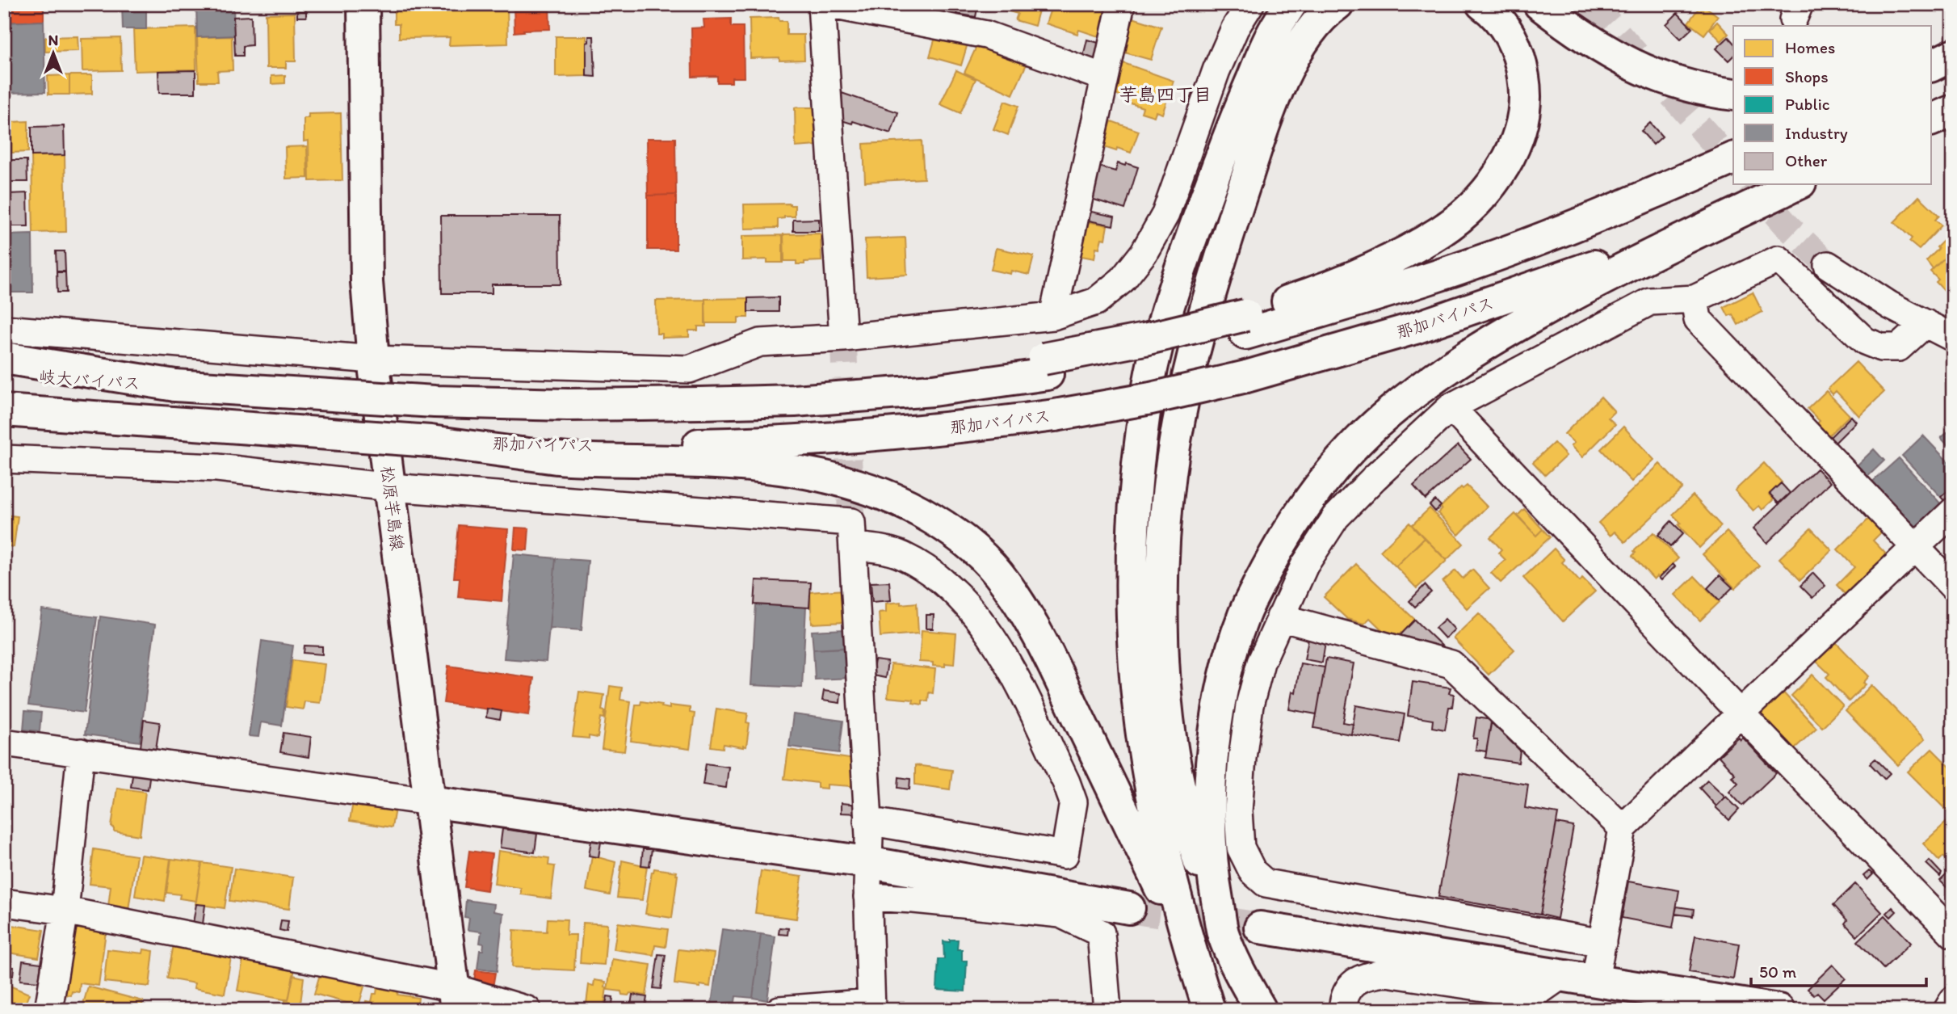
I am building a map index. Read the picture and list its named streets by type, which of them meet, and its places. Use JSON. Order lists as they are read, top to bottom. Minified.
{"streets":{"main road":["那加バイパス","岐大バイパス","松原芋島線"]},"districts":["芋島四丁目"],"legend":["Homes","Shops","Public","Industry","Other"],"scale_bar":"50 m","north":"top"}
